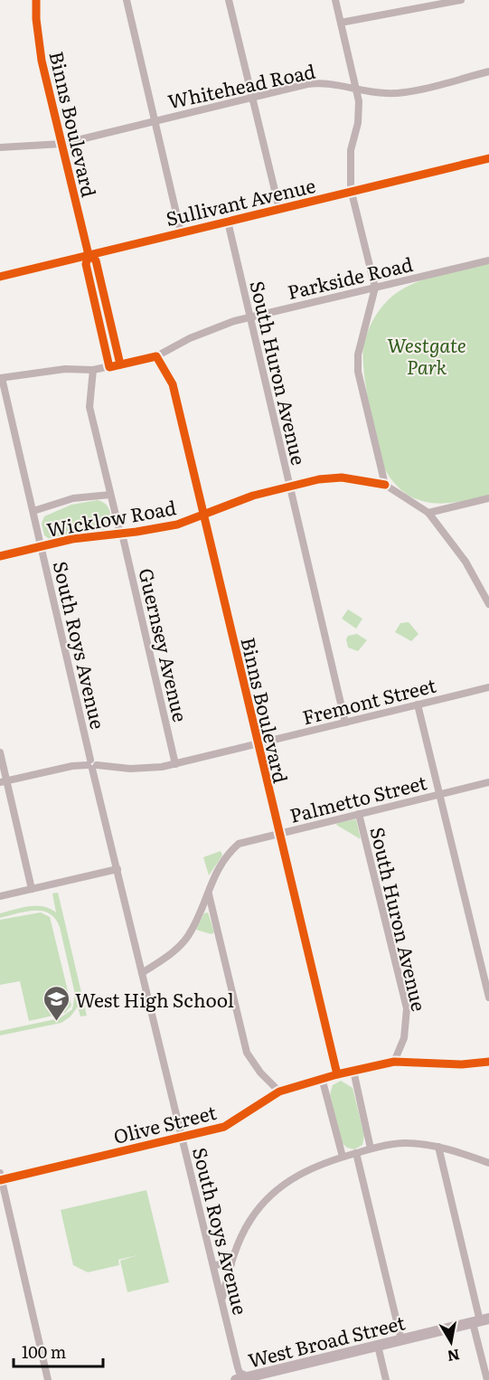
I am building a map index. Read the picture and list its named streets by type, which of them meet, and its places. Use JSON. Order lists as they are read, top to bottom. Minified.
{"streets":{"main road":["Sullivant Avenue","West Broad Street"],"street":["Whitehead Road","Binns Boulevard","Parkside Road","South Huron Avenue","Wicklow Road","South Roys Avenue","Guernsey Avenue","Fremont Street","Palmetto Street","Olive Street"]},"crossings":[["Whitehead Road","Binns Boulevard"],["Binns Boulevard","Sullivant Avenue"],["Binns Boulevard","Parkside Road"],["Binns Boulevard","Wicklow Road"],["Binns Boulevard","Fremont Street"],["Binns Boulevard","Palmetto Street"],["Binns Boulevard","Olive Street"],["Sullivant Avenue","South Huron Avenue"],["Parkside Road","South Huron Avenue"],["Parkside Road","South Roys Avenue"],["Parkside Road","Guernsey Avenue"],["South Huron Avenue","Wicklow Road"],["South Huron Avenue","Fremont Street"],["South Huron Avenue","Palmetto Street"],["South Huron Avenue","Olive Street"],["Wicklow Road","South Roys Avenue"],["Wicklow Road","Guernsey Avenue"],["South Roys Avenue","Fremont Street"],["South Roys Avenue","Palmetto Street"],["South Roys Avenue","Olive Street"],["South Roys Avenue","West Broad Street"],["Guernsey Avenue","Fremont Street"]],"parks":["Westgate Park"],"places":{"school or university":["West High School"]},"scale_bar":"100 m","north":"bottom"}
